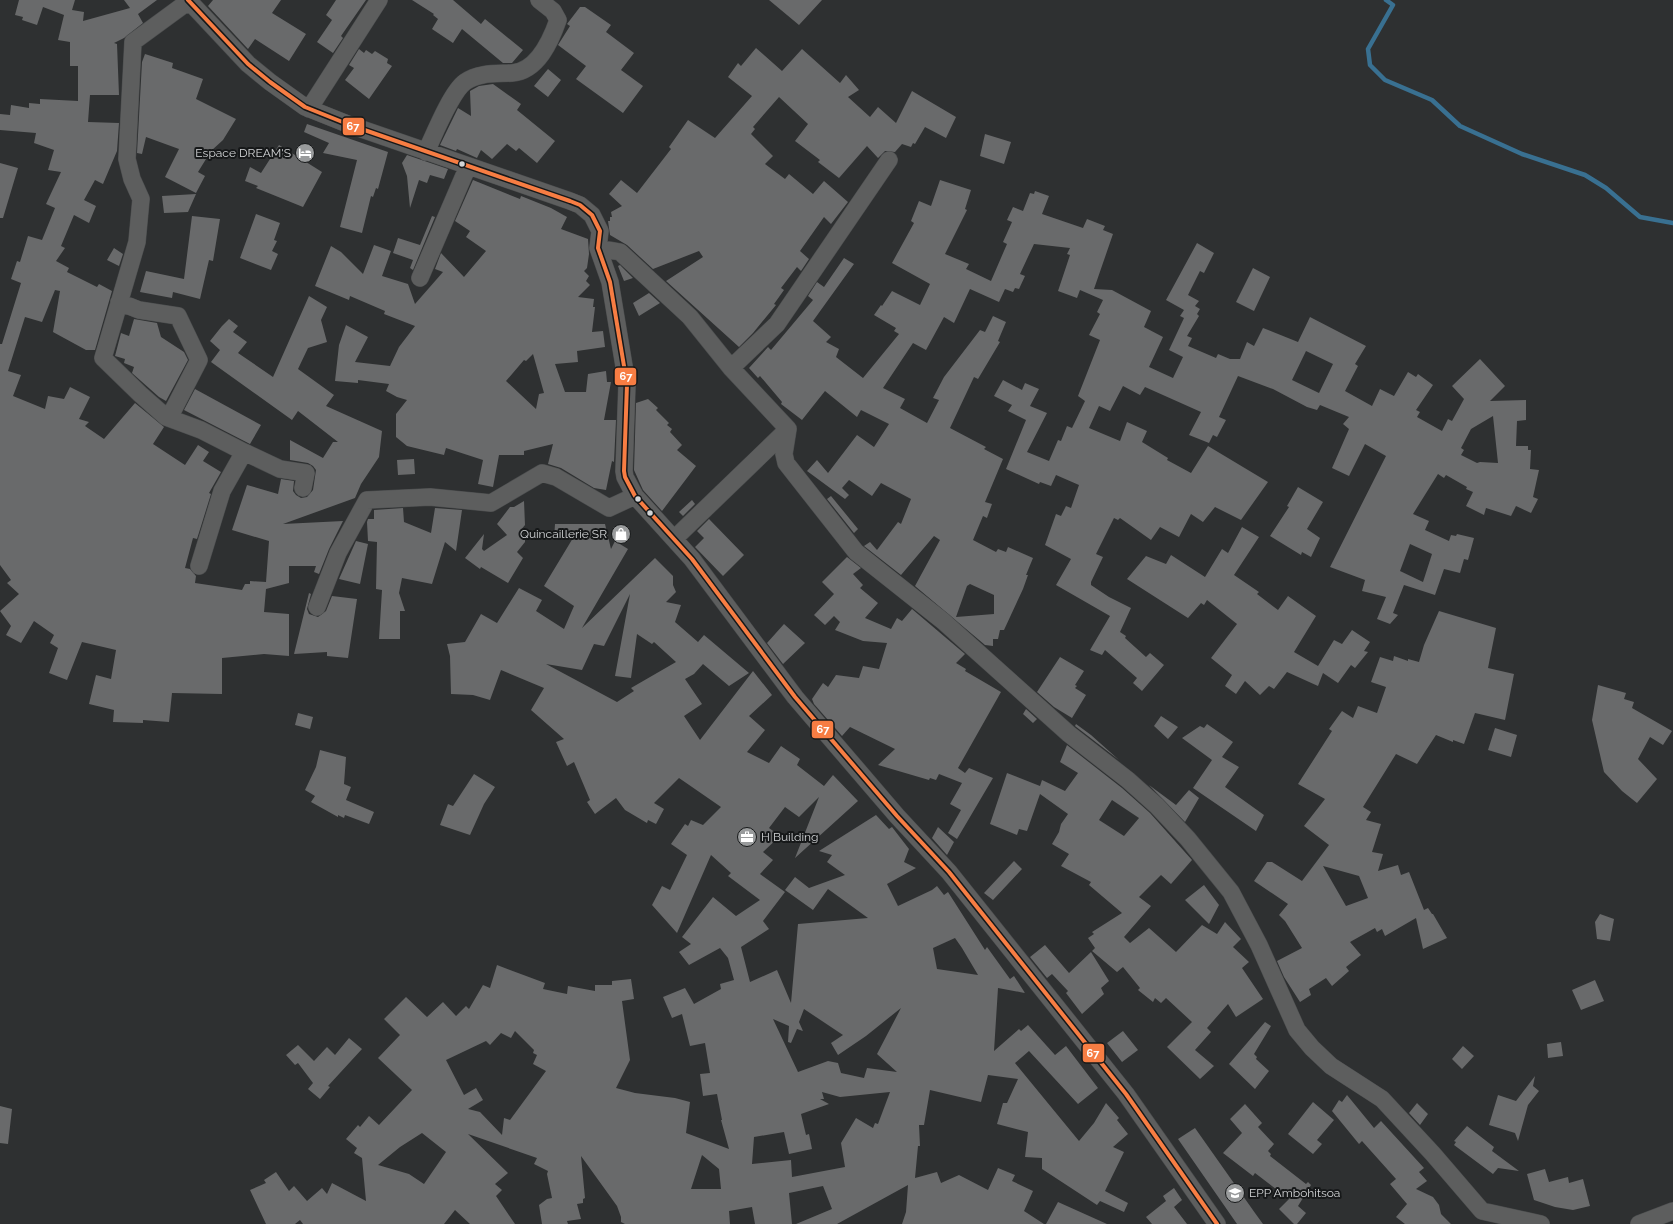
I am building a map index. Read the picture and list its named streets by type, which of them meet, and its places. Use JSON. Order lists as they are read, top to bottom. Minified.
{"places":{"hotel":["Espace DREAM'S"],"shop":["Quincaillerie SR"],"office":["H Building"],"school or university":["EPP Ambohitsoa"]},"lines":["transit line 67"]}
